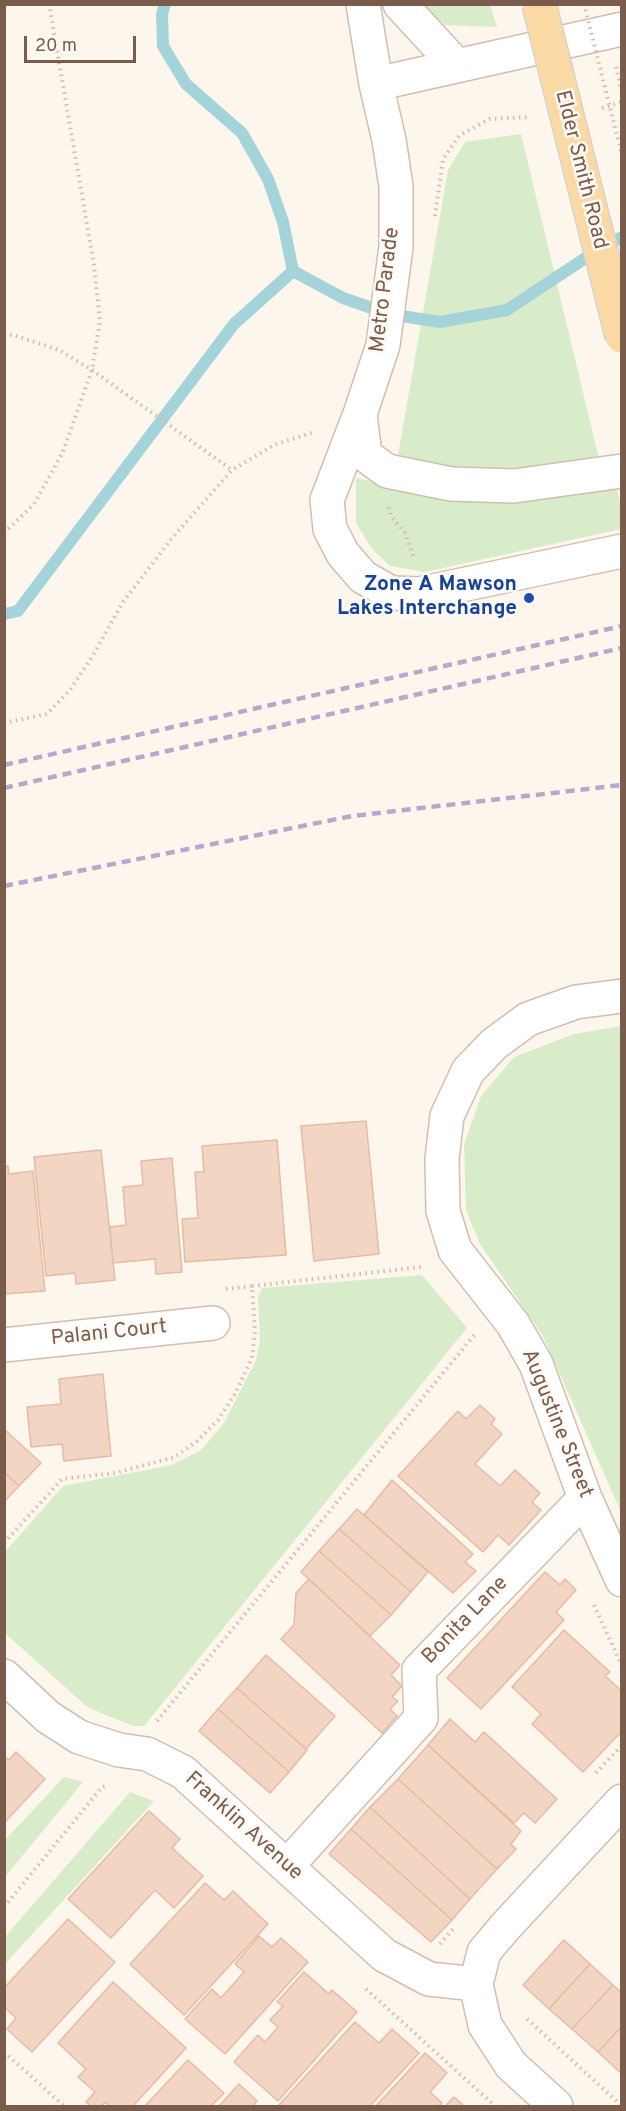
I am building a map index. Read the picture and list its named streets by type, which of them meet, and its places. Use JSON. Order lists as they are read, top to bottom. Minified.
{"streets":{"main road":["Elder Smith Road"],"street":["Metro Parade","Palani Court","Augustine Street","Bonita Lane","Franklin Avenue"]},"crossings":[["Augustine Street","Bonita Lane"],["Bonita Lane","Franklin Avenue"]],"places":["Zone A Mawson Lakes Interchange"],"scale_bar":"20 m"}
